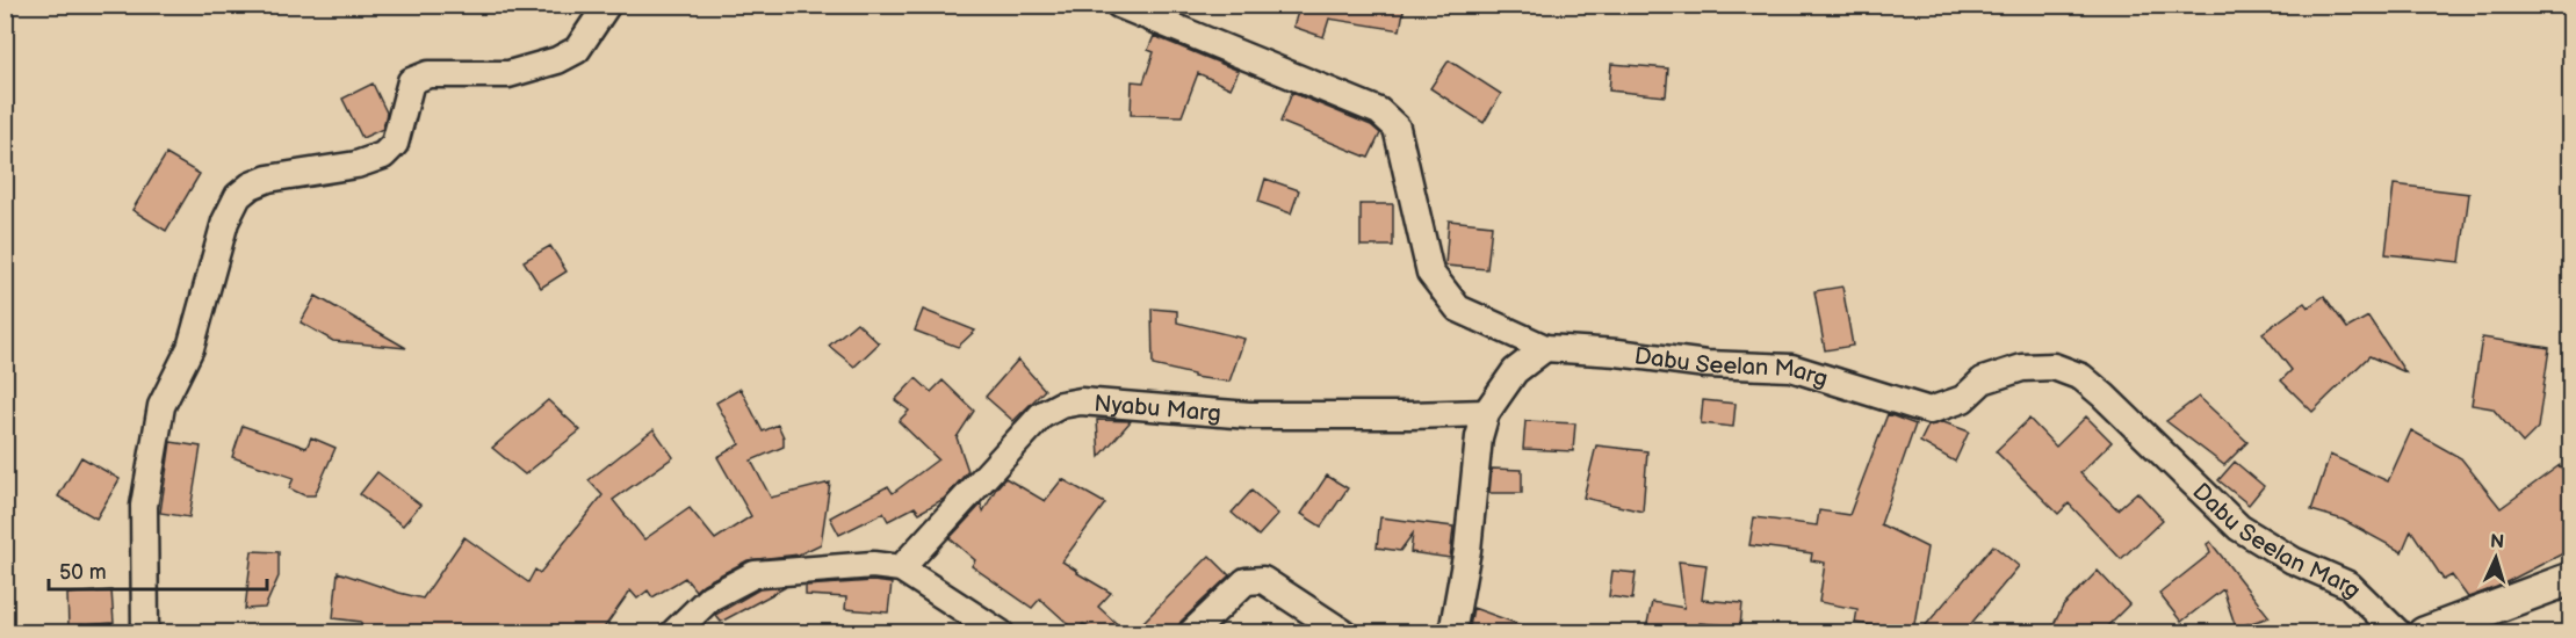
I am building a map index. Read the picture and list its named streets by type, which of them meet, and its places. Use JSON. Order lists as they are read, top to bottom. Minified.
{"streets":{"street":["Dabu Seelan Marg","Nyabu Marg"]},"scale_bar":"50 m","north":"top"}
